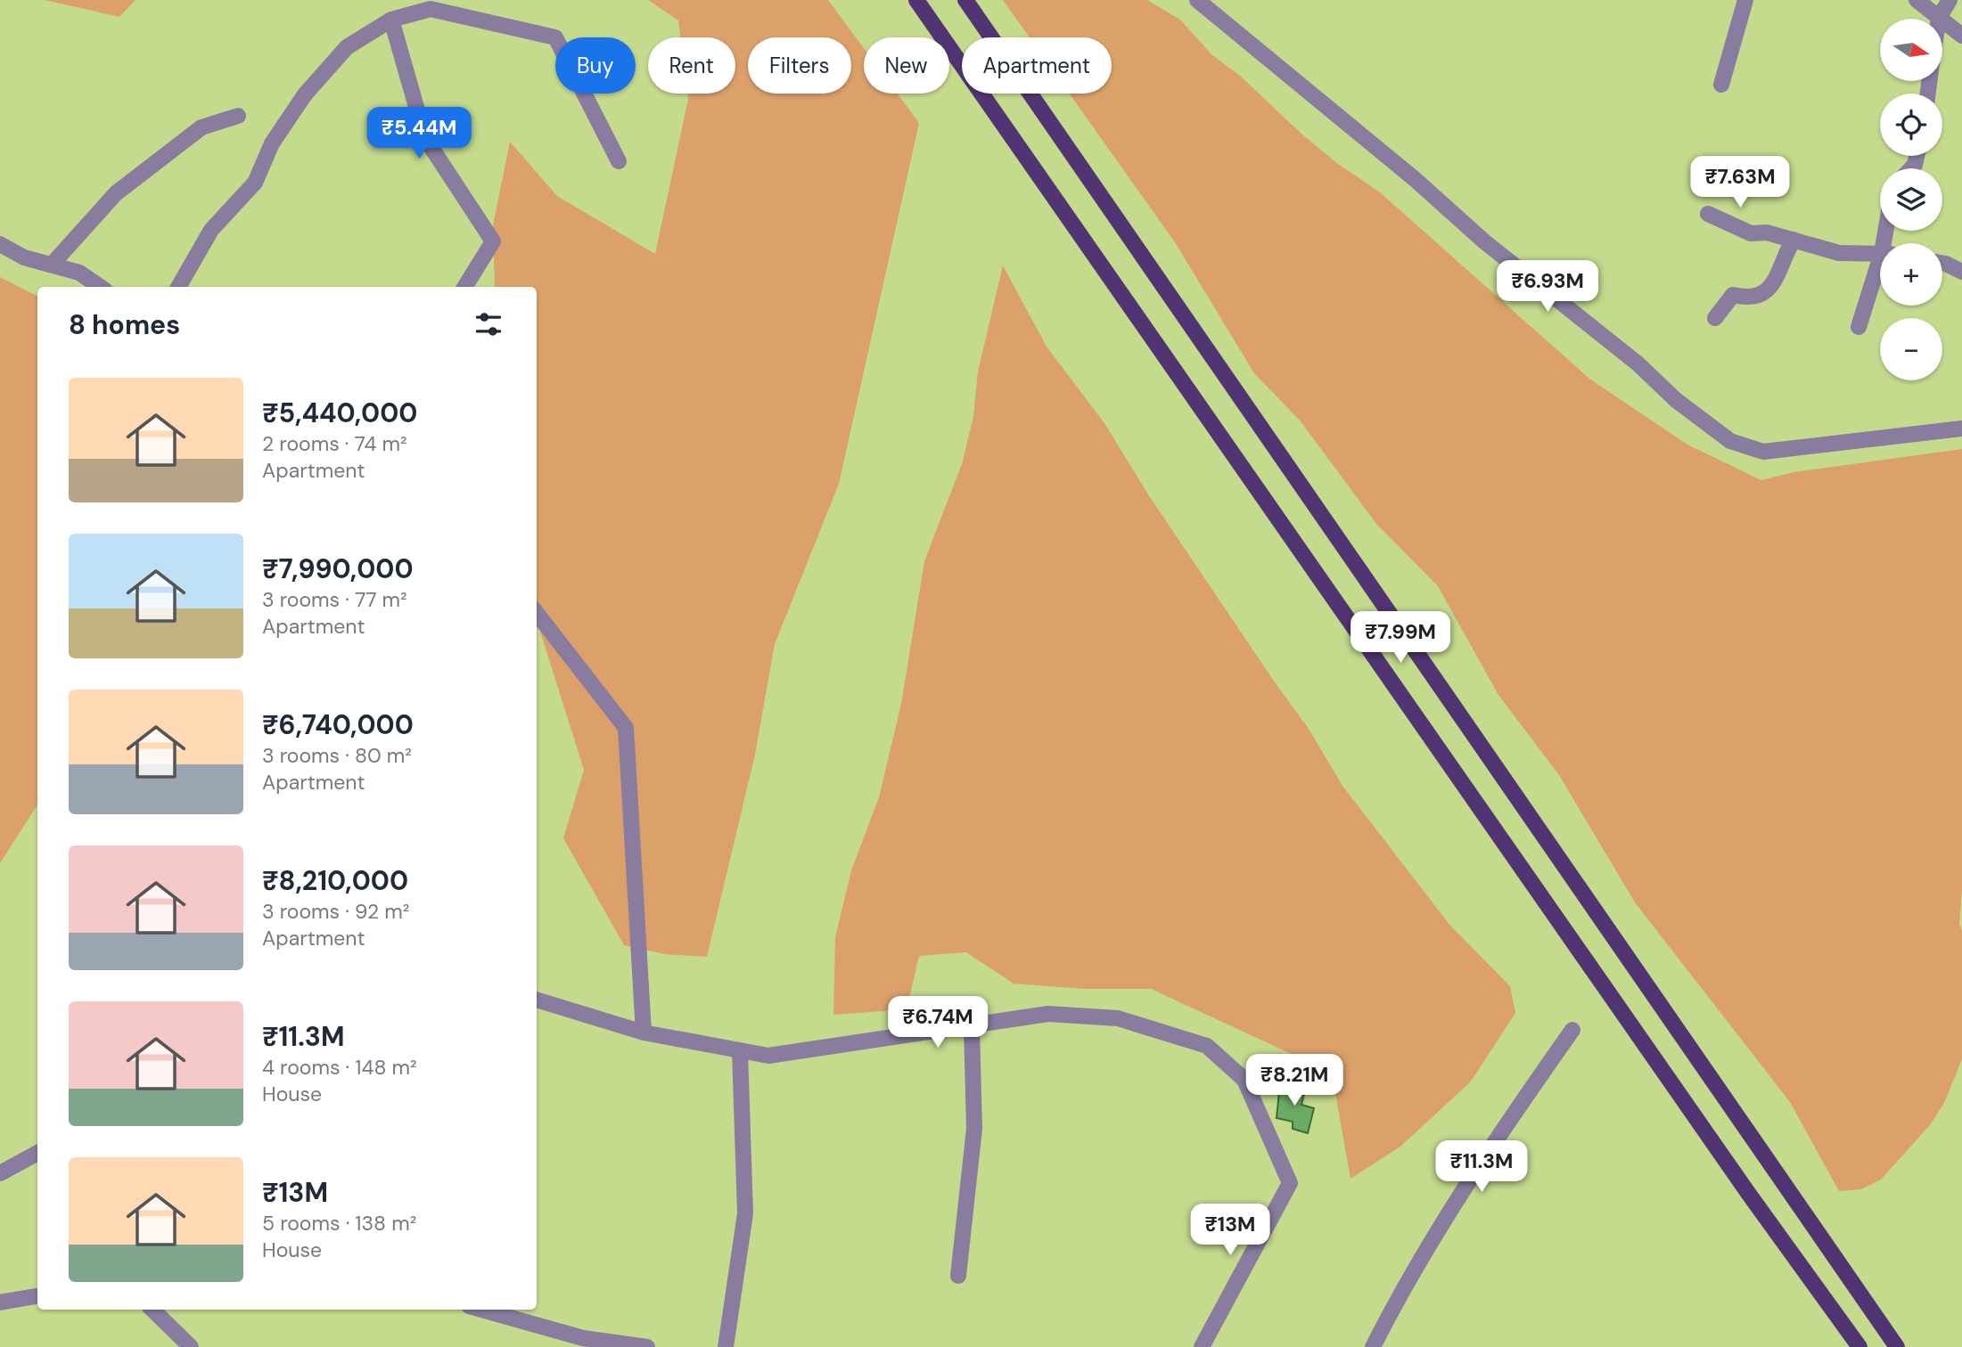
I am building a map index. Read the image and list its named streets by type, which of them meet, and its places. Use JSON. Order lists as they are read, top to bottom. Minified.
{"north":"right","page":{"map_buttons":["+","−"],"chip":["Buy","Rent","Filters","New","Apartment"],"price":["₹5.44M","₹7.63M","₹6.93M","₹7.99M","₹6.74M","₹8.21M","₹11.3M","₹13M"],"heading":"8 homes","list":[{"name":"₹5,440,000","note":"2 rooms · 74 m² · Apartment"},{"name":"₹7,990,000","note":"3 rooms · 77 m² · Apartment"},{"name":"₹6,740,000","note":"3 rooms · 80 m² · Apartment"},{"name":"₹8,210,000","note":"3 rooms · 92 m² · Apartment"},{"name":"₹11.3M","note":"4 rooms · 148 m² · House"},{"name":"₹13M","note":"5 rooms · 138 m² · House"}]}}
